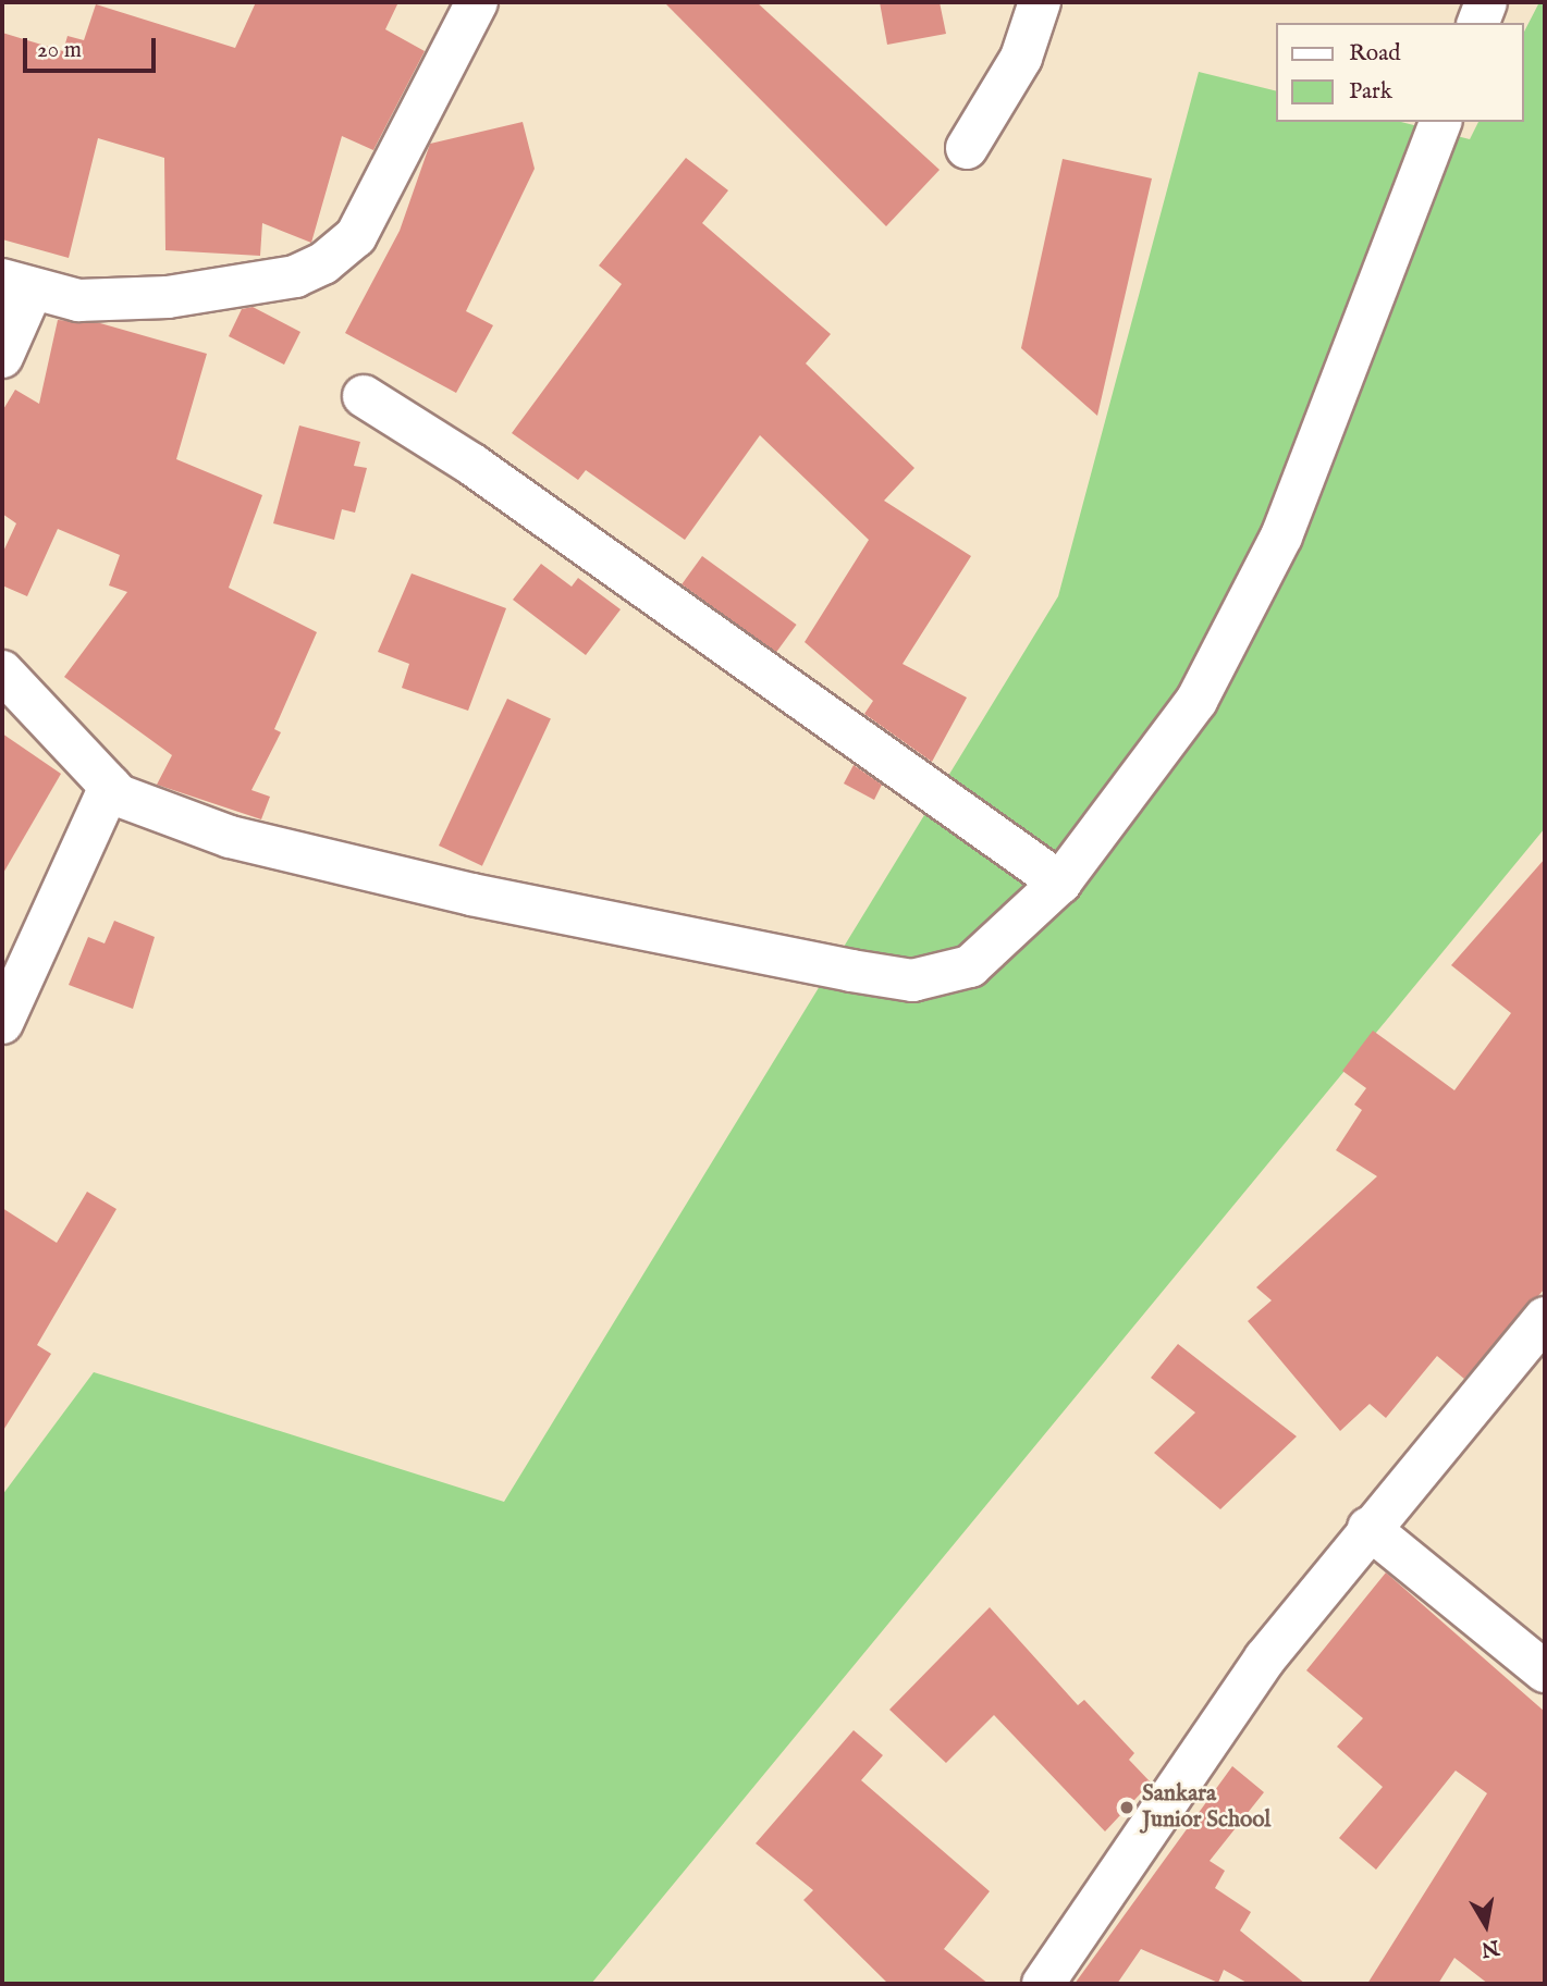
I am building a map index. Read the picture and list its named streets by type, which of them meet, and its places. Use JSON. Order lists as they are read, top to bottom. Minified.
{"places":["Sankara Junior School"],"legend":["Road","Park"],"scale_bar":"20 m","north":"bottom"}
